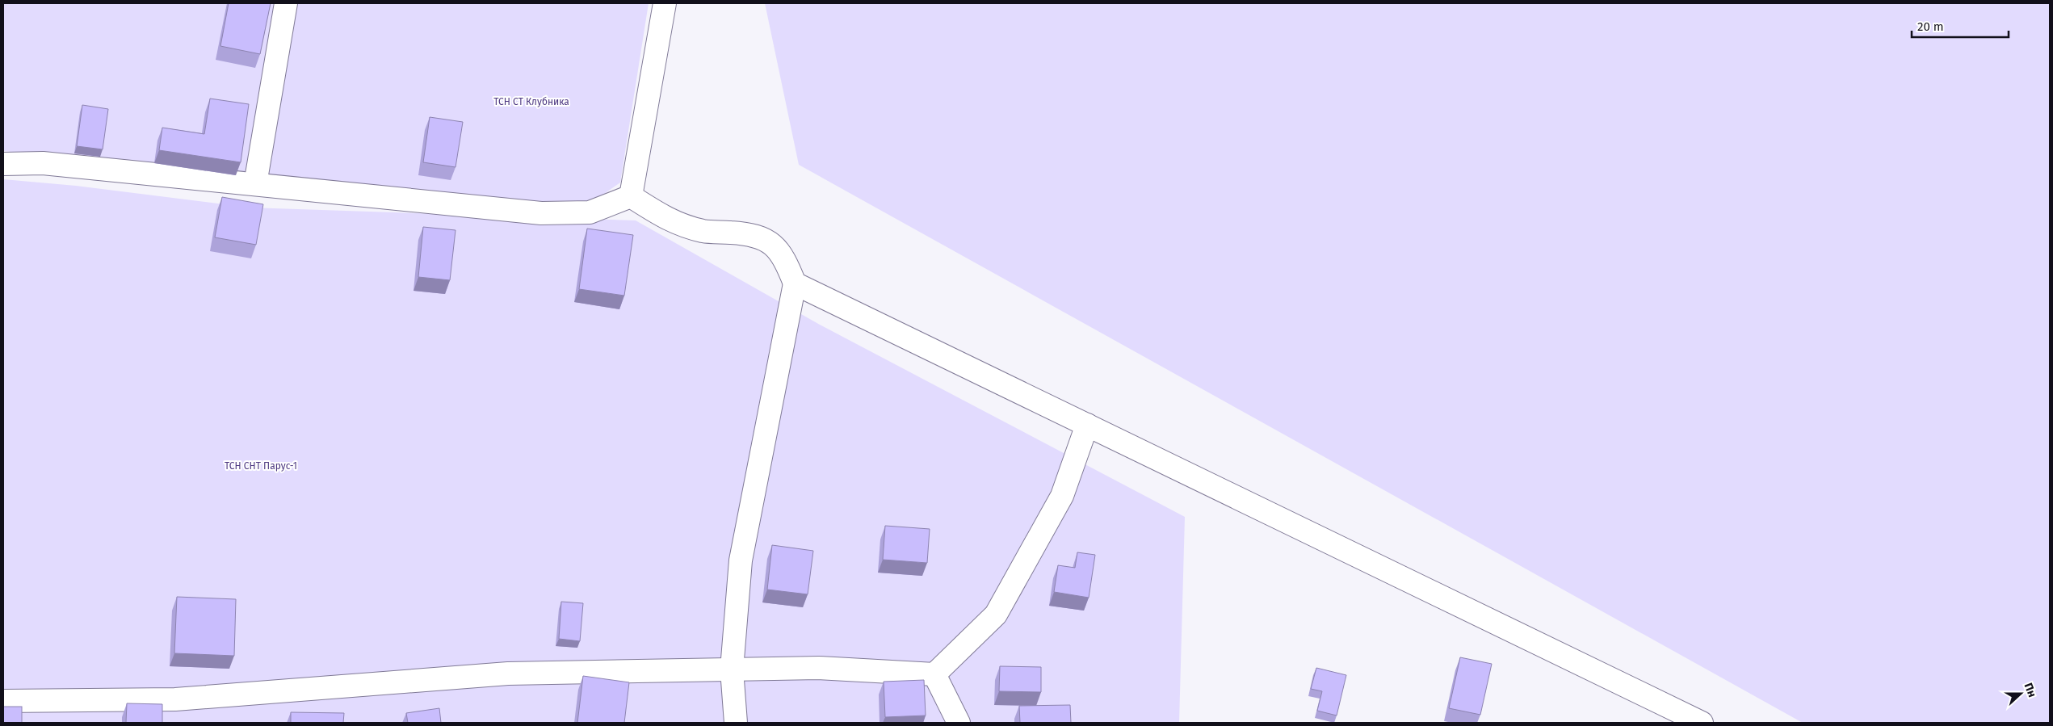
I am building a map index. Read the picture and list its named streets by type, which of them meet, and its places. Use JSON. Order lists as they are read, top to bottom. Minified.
{"parks":["ТСН СТ Клубника","ТСН СНТ Парус-1"],"scale_bar":"20 m","north":"right"}
